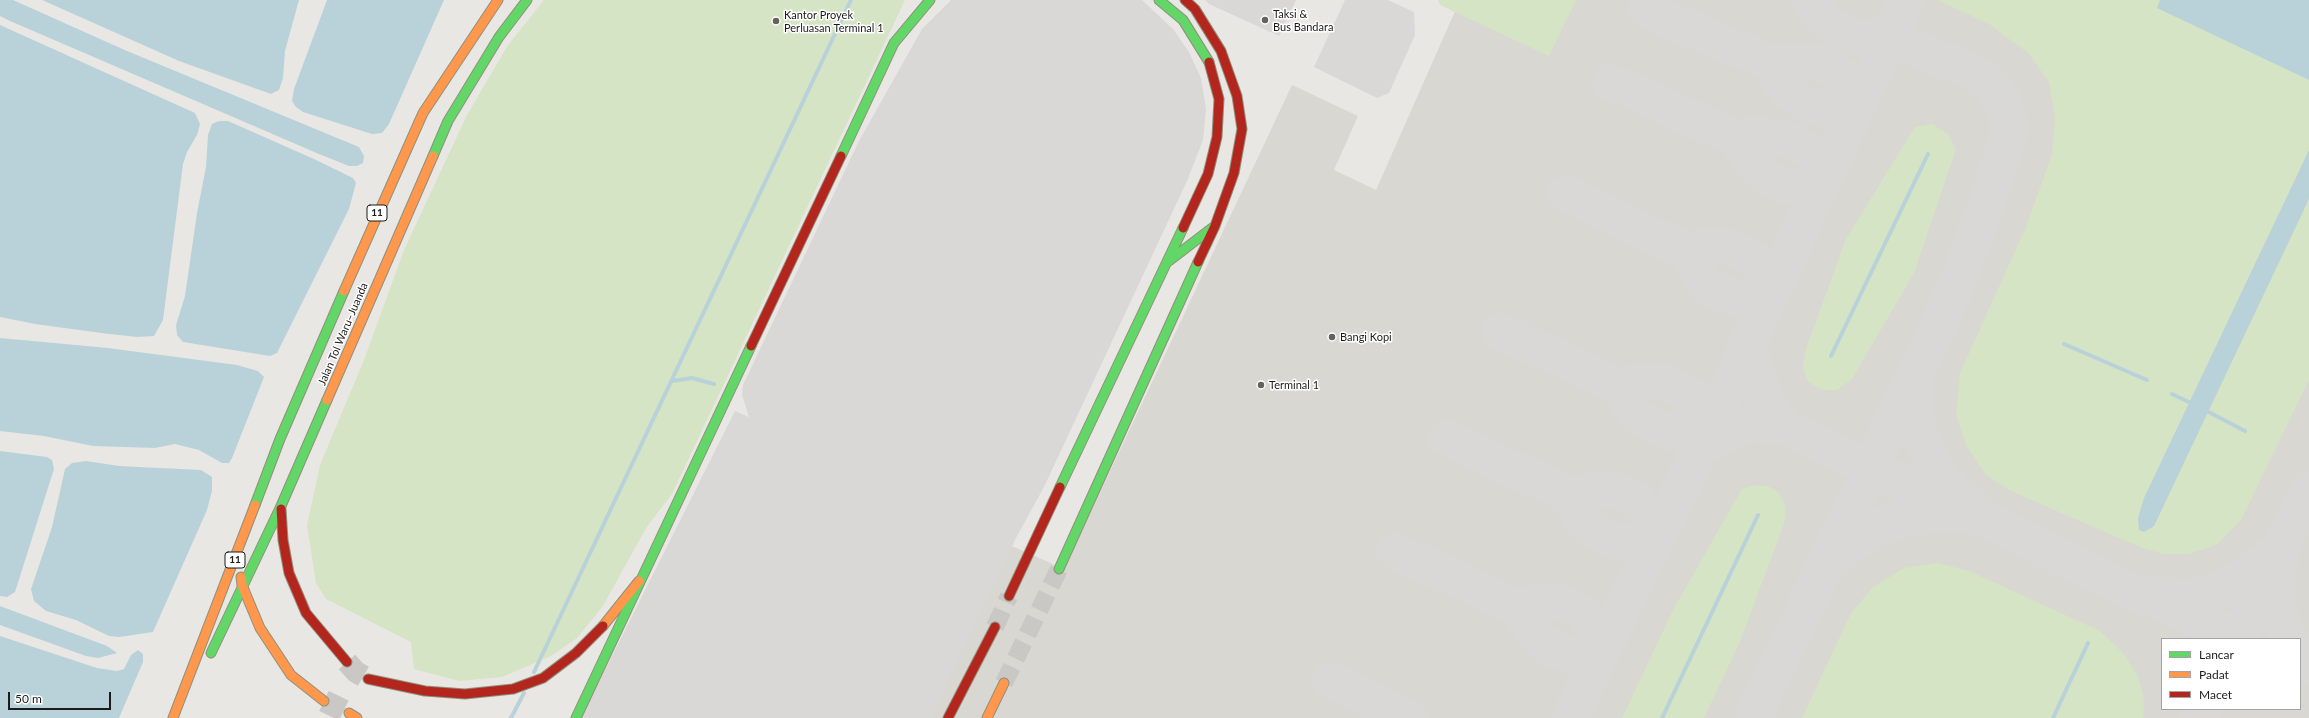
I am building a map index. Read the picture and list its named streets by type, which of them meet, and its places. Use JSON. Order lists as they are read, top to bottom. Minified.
{"streets":{"main road":["11","Jalan Tol Waru–Juanda"]},"places":["Taksi & Bus Bandara","Kantor Proyek Perluasan Terminal 1","Bangi Kopi","Terminal 1"],"legend":["Lancar","Padat","Macet"],"scale_bar":"50 m"}
